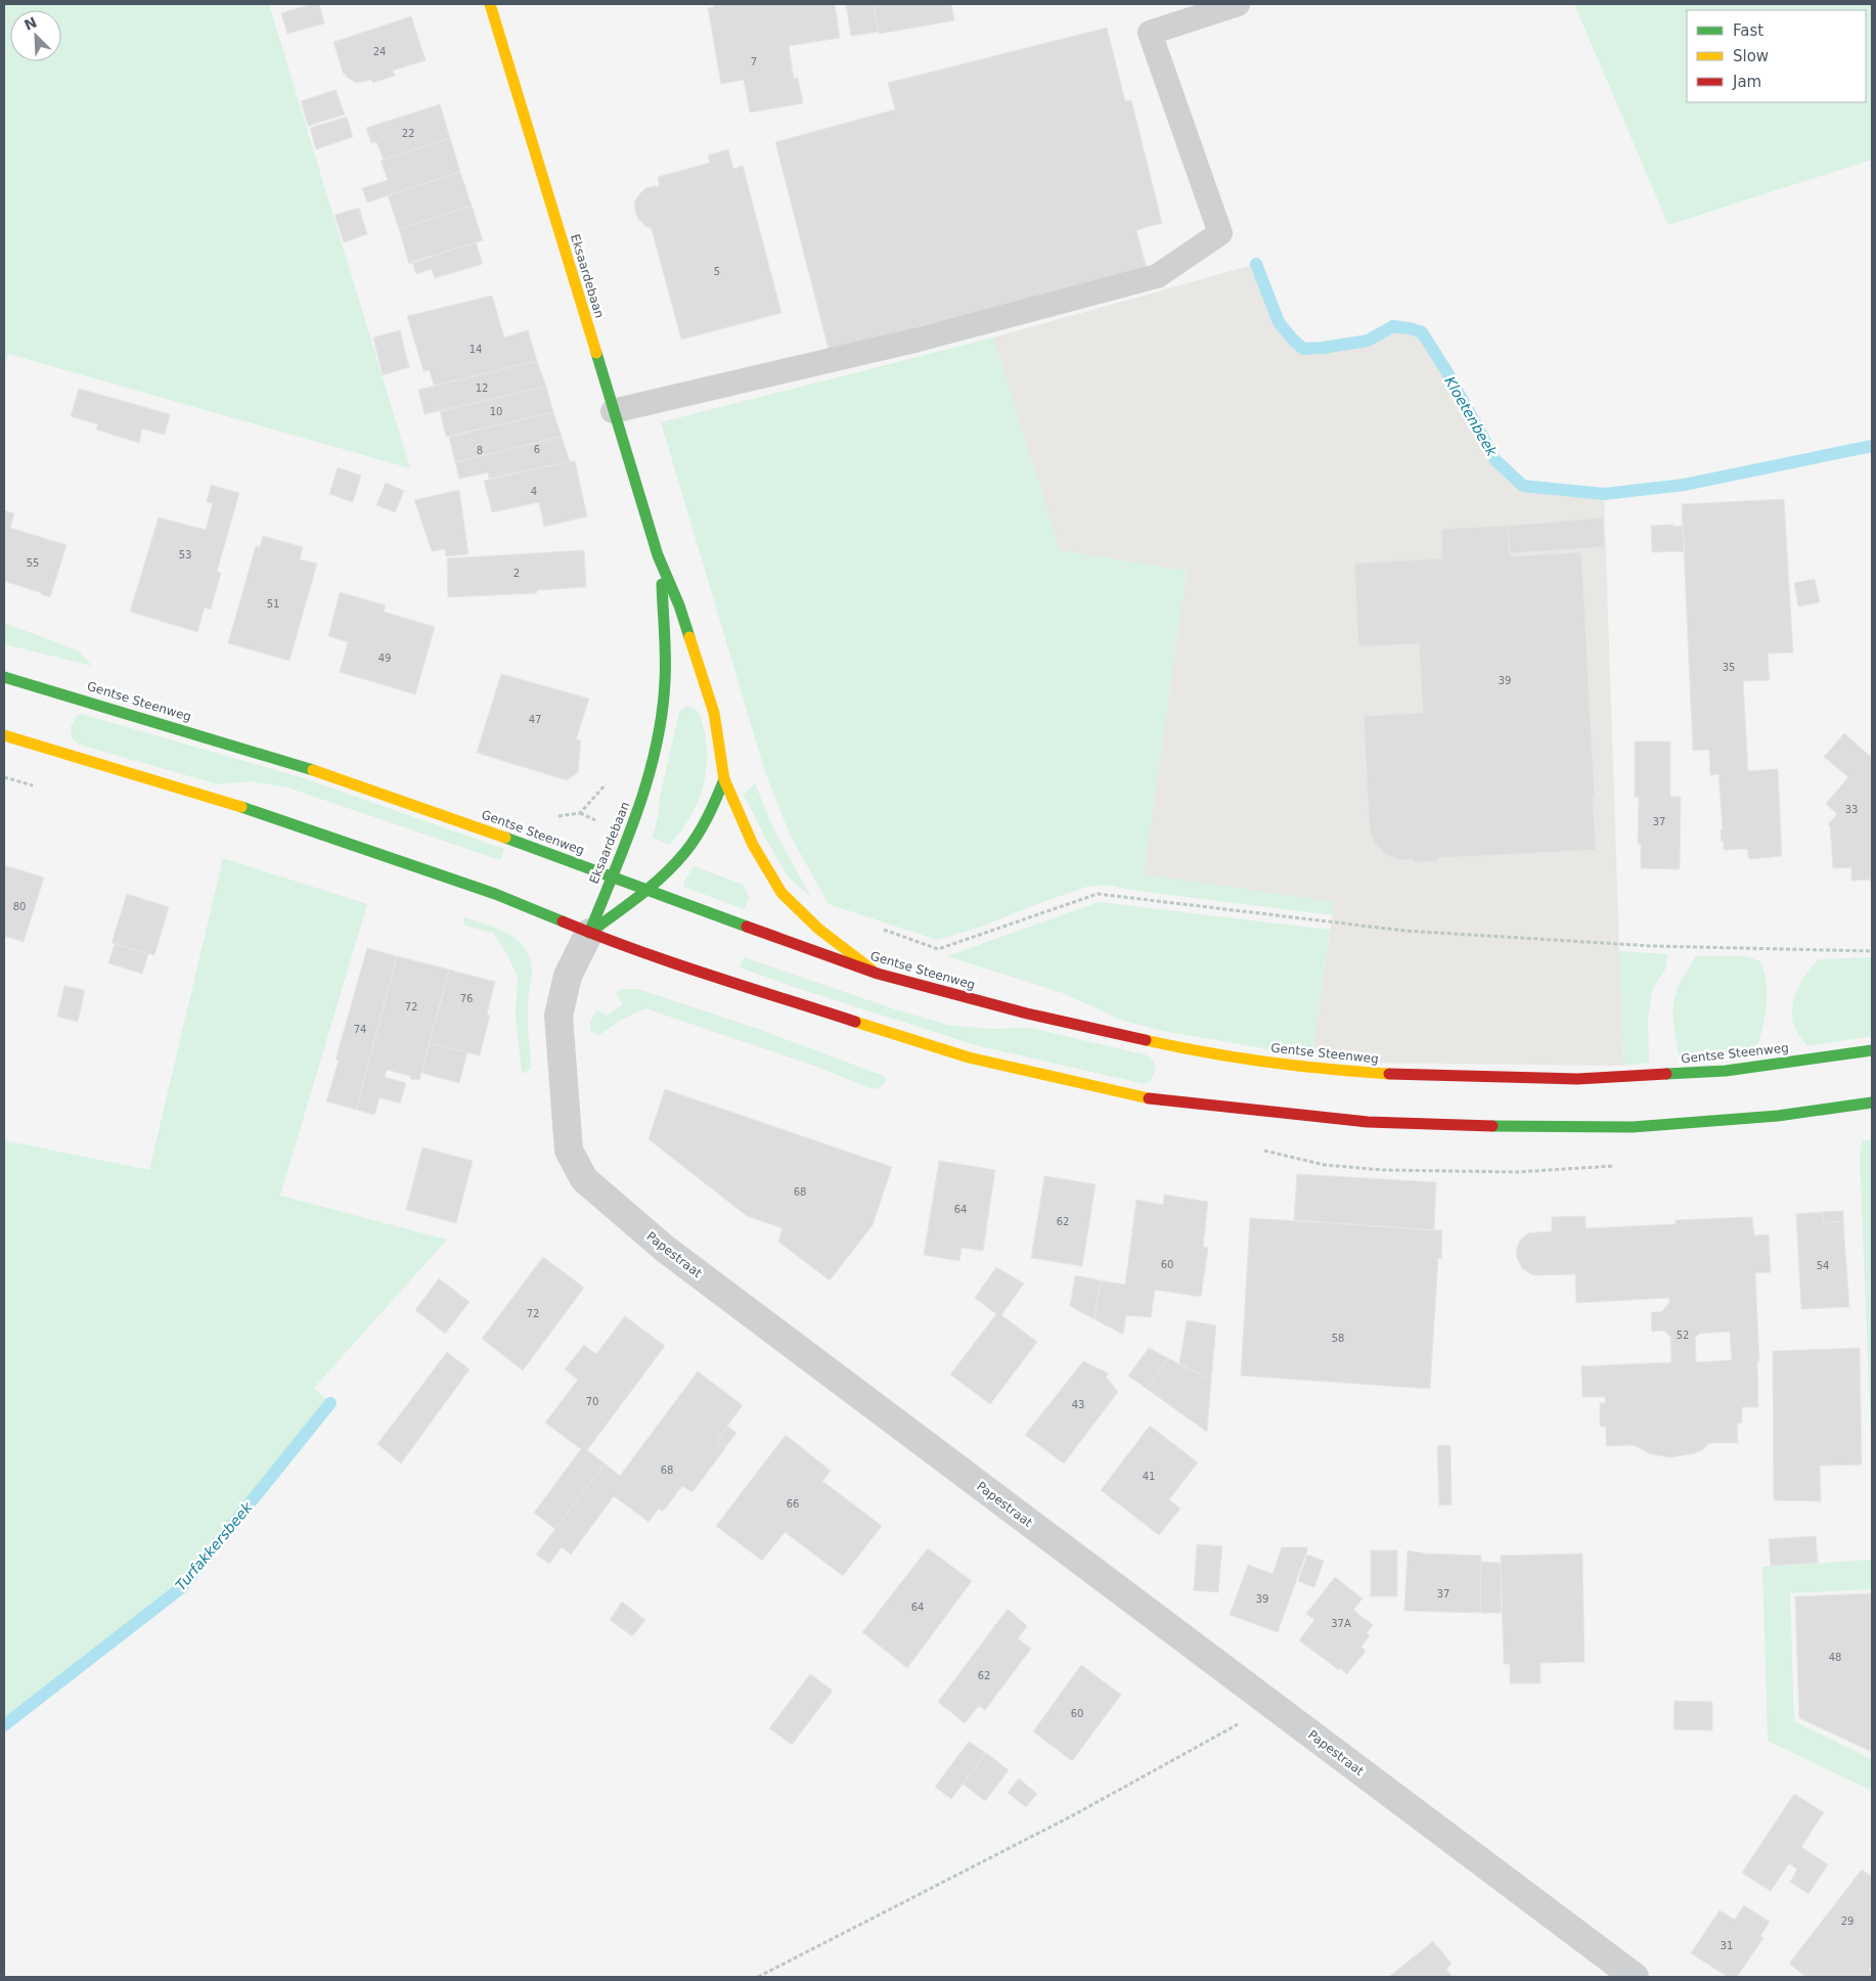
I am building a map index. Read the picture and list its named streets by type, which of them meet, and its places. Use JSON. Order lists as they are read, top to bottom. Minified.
{"streets":{"main road":["Eksaardebaan","Gentse Steenweg"],"street":["Papestraat"]},"crossings":[["Eksaardebaan","Gentse Steenweg"],["Eksaardebaan","Papestraat"]],"water":["Kloetenbeek","Turfakkersbeek"],"house_numbers":["24","7","22","5","14","12","10","6","8","4","53","55","2","51","49","35","39","47","33","37","80","76","72","74","68","64","62","60","54","72","52","58","70","43","68","41","66","37","39","64","37A","48","62","60","29","31"],"legend":["Fast","Slow","Jam"],"north":"top left"}
